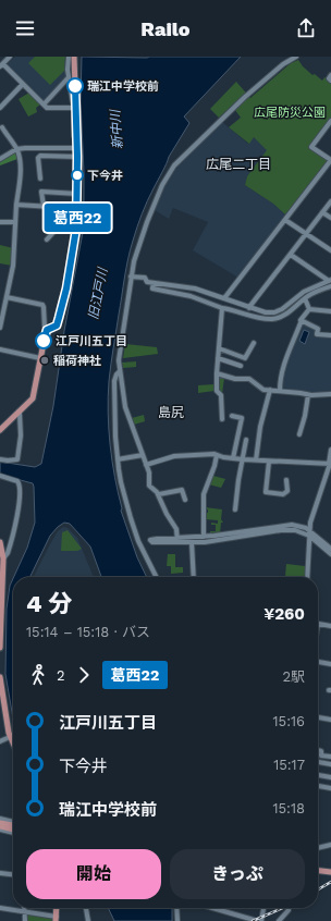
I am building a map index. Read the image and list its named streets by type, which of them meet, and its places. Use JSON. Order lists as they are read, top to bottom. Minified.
{"districts":["広尾二丁目","島尻"],"water":["新中川","旧江戸川"],"parks":["広尾防災公園"],"places":["瑞江中学校前","下今井","江戸川五丁目","稲荷神社"],"lines":["bus line 葛西22"],"page":{"header":"Railo","on_map":"葛西22","heading":["4 分","15:14 – 15:18 · バス","¥260"],"legs":["2","葛西22","2駅"],"list":[{"name":"江戸川五丁目","value":"15:16"},{"name":"下今井","value":"15:17"},{"name":"瑞江中学校前","value":"15:18"}],"buttons":["開始","きっぷ"]}}
